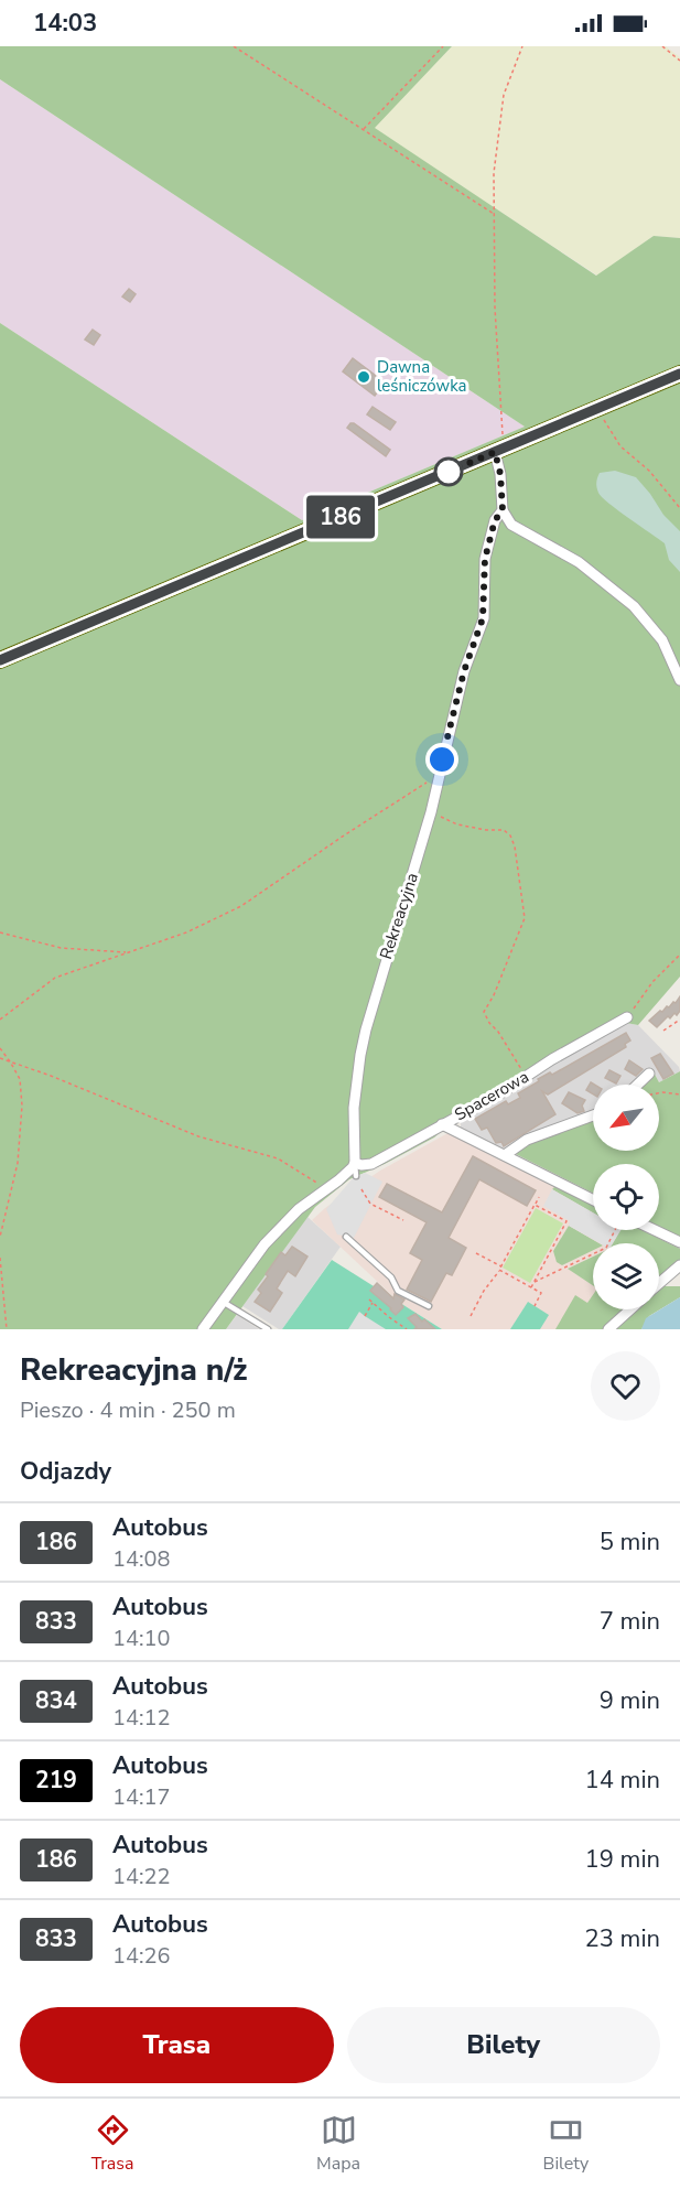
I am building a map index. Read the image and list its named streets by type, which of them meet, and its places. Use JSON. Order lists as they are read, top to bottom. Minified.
{"streets":{"street":["Rekreacyjna","Spacerowa"]},"crossings":[["Rekreacyjna","Spacerowa"]],"places":["Dawna leśniczówka"],"lines":["bus line 186"],"north":"bottom left","page":{"status":"14:03","on_map":"186","heading":[["Rekreacyjna n/ż","Pieszo · 4 min · 250 m"],"Odjazdy"],"list":[{"mark":"186","name":"Autobus","note":"14:08","value":"5 min"},{"mark":"833","name":"Autobus","note":"14:10","value":"7 min"},{"mark":"834","name":"Autobus","note":"14:12","value":"9 min"},{"mark":"219","name":"Autobus","note":"14:17","value":"14 min"},{"mark":"186","name":"Autobus","note":"14:22","value":"19 min"},{"mark":"833","name":"Autobus","note":"14:26","value":"23 min"}],"buttons":["Trasa","Bilety"],"tabs":["Trasa","Mapa","Bilety"]}}
